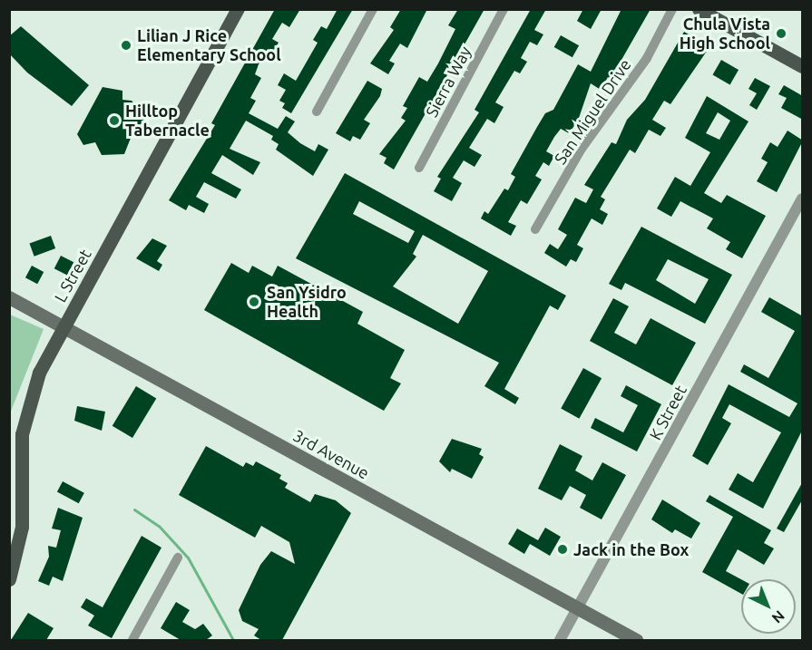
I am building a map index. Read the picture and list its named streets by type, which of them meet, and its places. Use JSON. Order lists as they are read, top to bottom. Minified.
{"streets":{"main road":["L Street","3rd Avenue"],"street":["Sierra Way","San Miguel Drive","K Street"]},"crossings":[["L Street","3rd Avenue"],["K Street","3rd Avenue"]],"places":["Chula Vista High School","Lilian J Rice Elementary School","Hilltop Tabernacle","San Ysidro Health","Jack in the Box"],"north":"bottom right"}
